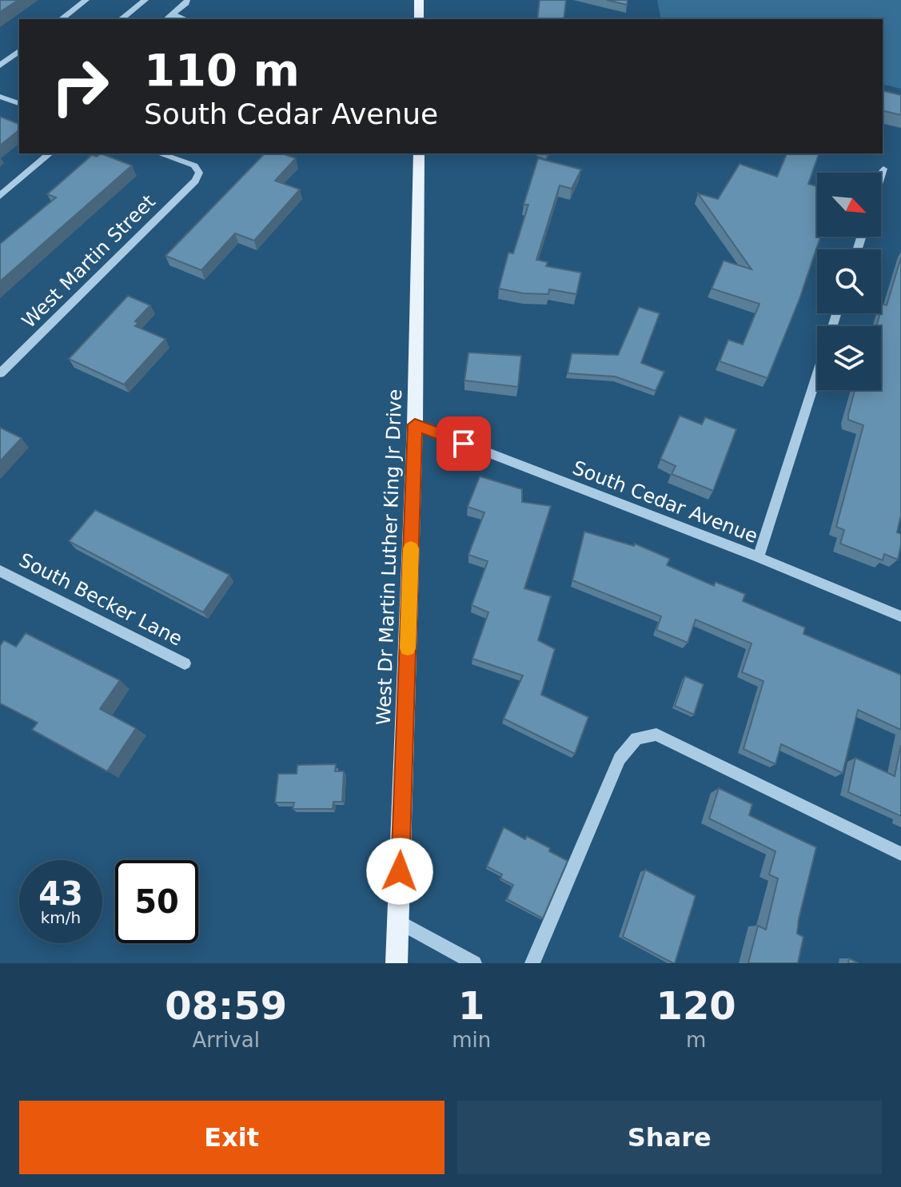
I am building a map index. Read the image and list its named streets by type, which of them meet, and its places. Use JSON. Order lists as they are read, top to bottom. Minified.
{"streets":{"main road":["West Dr Martin Luther King Jr Drive"],"street":["West Martin Street","South Cedar Avenue","South Becker Lane"]},"crossings":[["South Cedar Avenue","West Dr Martin Luther King Jr Drive"]],"north":"bottom right","page":{"turn":["110 m","South Cedar Avenue"],"speed":"43 km/h","limit":"50","eta":["08:59","Arrival","1","min","120","m"],"buttons":["Exit","Share"]}}
